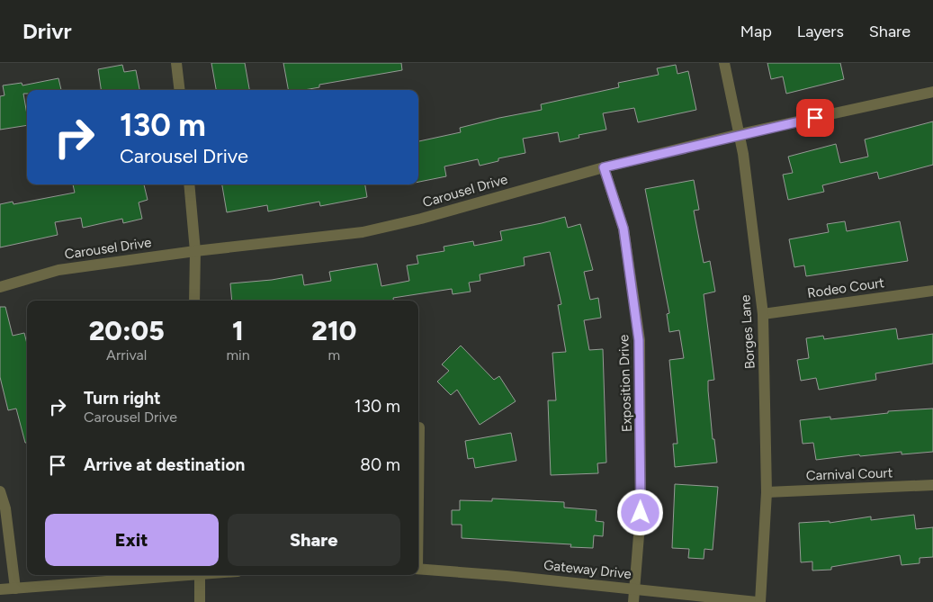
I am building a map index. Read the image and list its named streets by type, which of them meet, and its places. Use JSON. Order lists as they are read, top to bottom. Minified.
{"streets":{"street":["Carousel Drive","Rodeo Court","Borges Lane","Exposition Drive","Carnival Court","Gateway Drive"]},"crossings":[["Carousel Drive","Borges Lane"],["Carousel Drive","Exposition Drive"],["Rodeo Court","Borges Lane"],["Borges Lane","Carnival Court"],["Exposition Drive","Gateway Drive"]],"page":{"header":"Drivr","nav":["Map","Layers","Share"],"turn":["130 m","Carousel Drive"],"eta":["20:05","Arrival","1","min","210","m"],"list":[{"name":"Turn right","note":"Carousel Drive","value":"130 m"},{"name":"Arrive at destination","value":"80 m"}],"buttons":["Exit","Share"]}}
